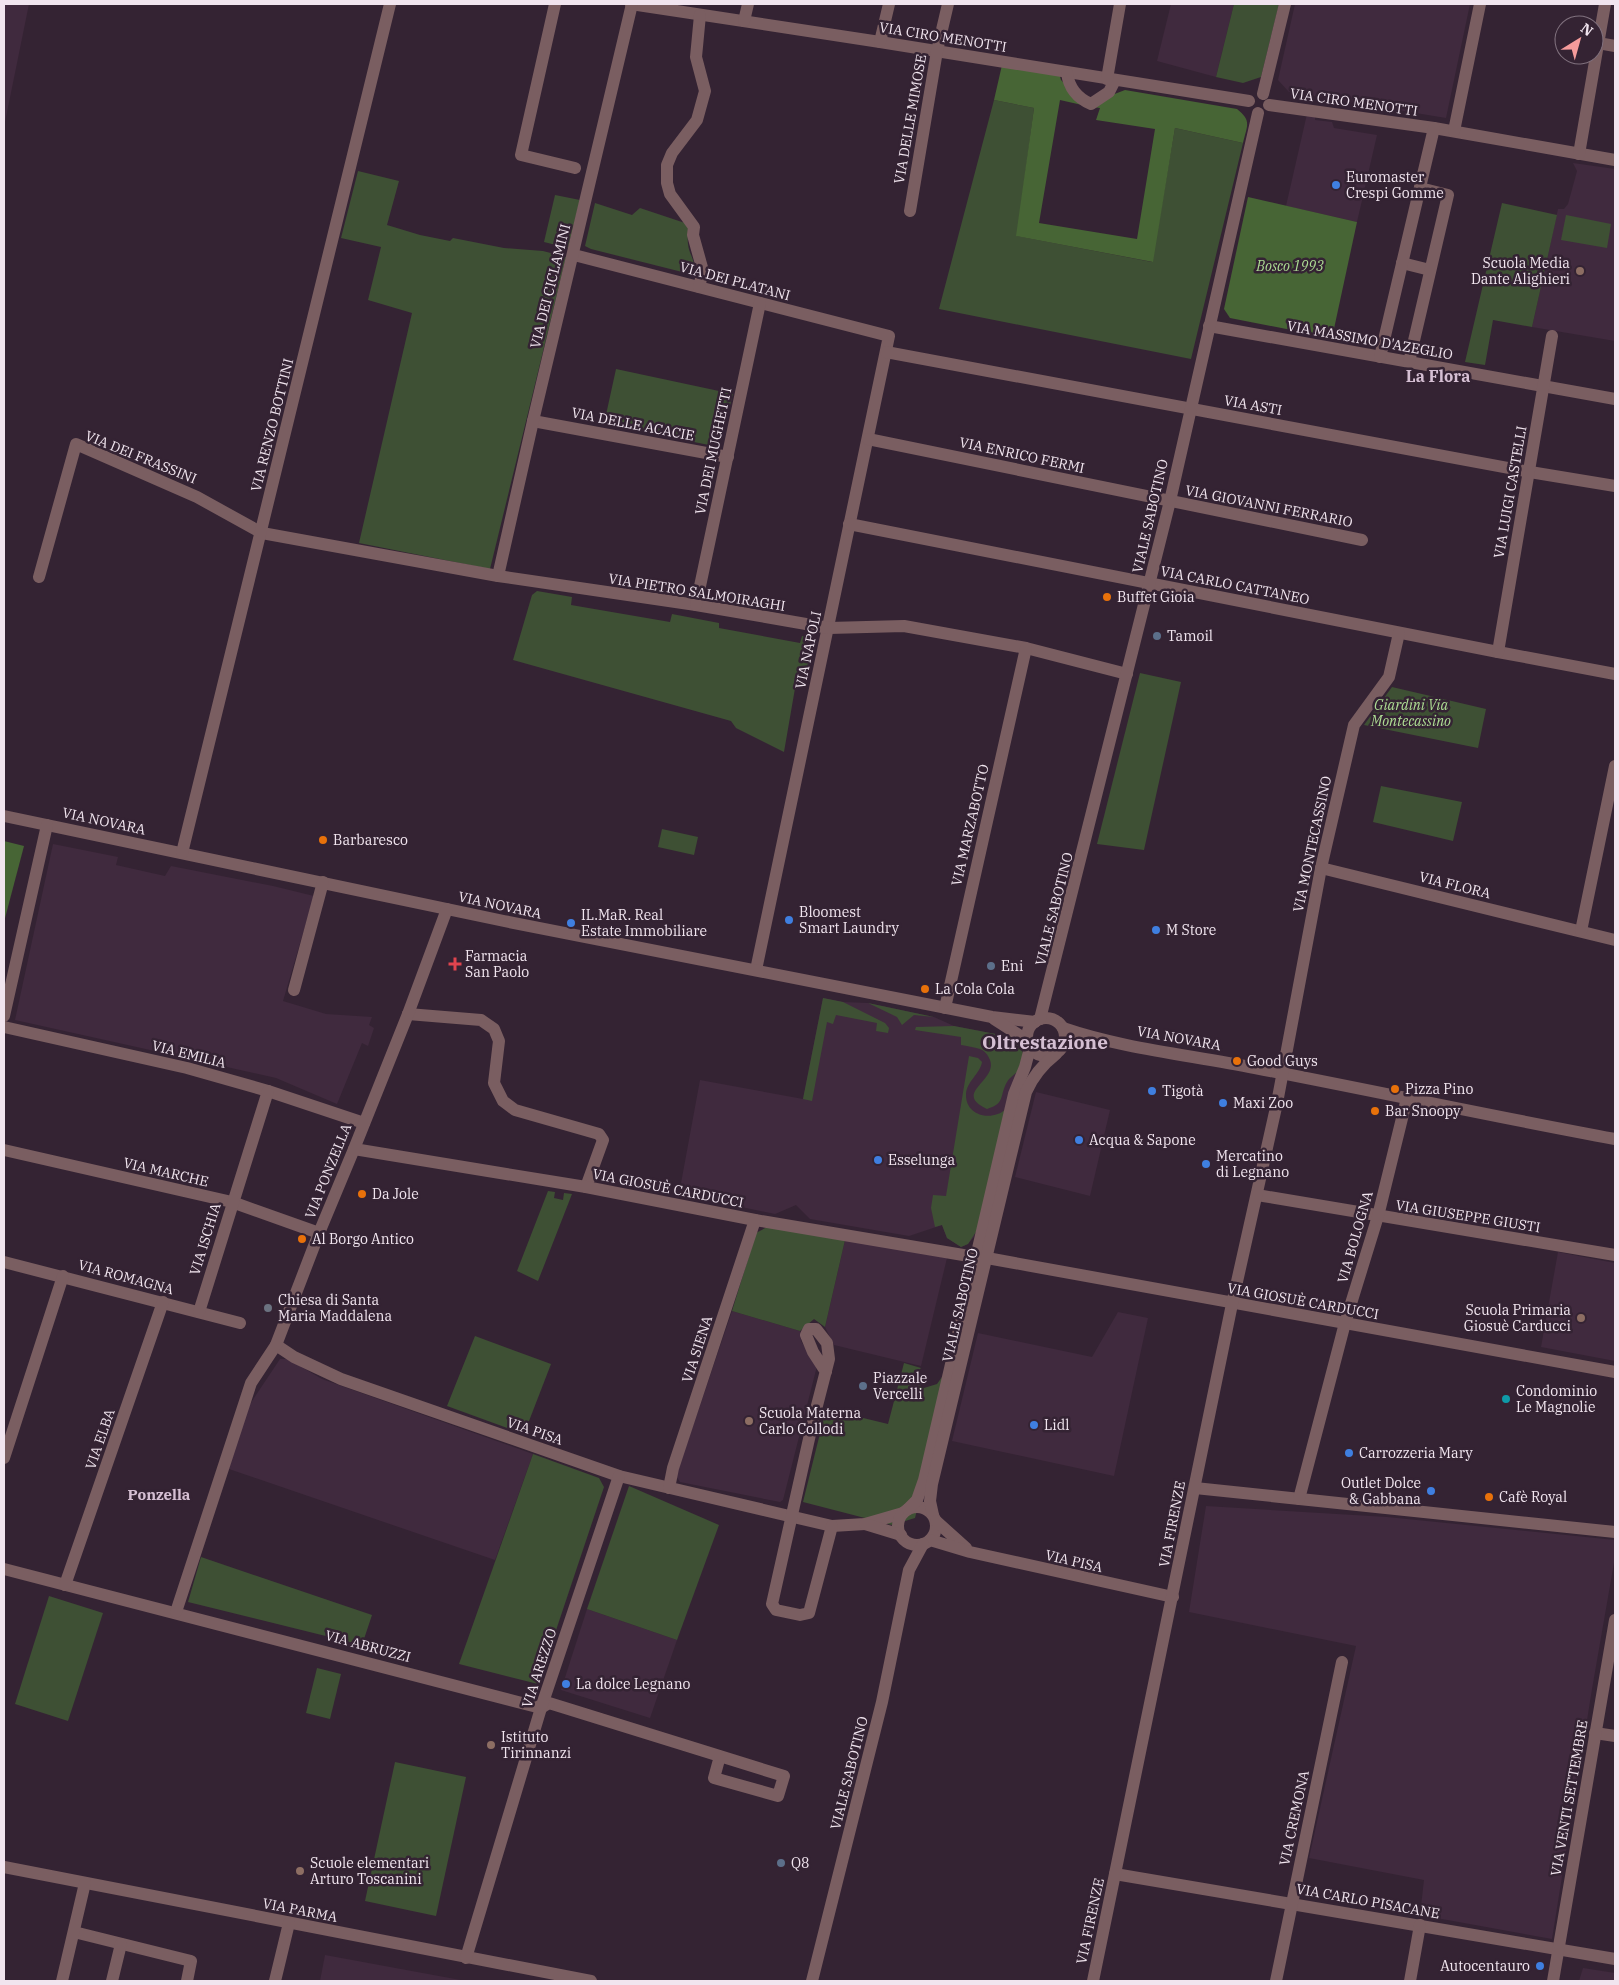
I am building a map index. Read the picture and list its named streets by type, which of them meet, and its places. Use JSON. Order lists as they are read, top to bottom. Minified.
{"streets":{"street":["VIA CIRO MENOTTI","VIA DELLE MIMOSE","VIA DEI PLATANI","VIA DEI CICLAMINI","VIA MASSIMO D'AZEGLIO","VIA ASTI","VIA DELLE ACACIE","VIA RENZO BOTTINI","VIA DEI MUGHETTI","VIA ENRICO FERMI","VIA DEI FRASSINI","VIA LUIGI CASTELLI","VIA GIOVANNI FERRARIO","VIALE SABOTINO","VIA CARLO CATTANEO","VIA PIETRO SALMOIRAGHI","VIA NAPOLI","VIA NOVARA","VIA MARZABOTTO","VIA MONTECASSINO","VIA FLORA","VIA EMILIA","VIA PONZELLA","VIA MARCHE","VIA GIOSUÈ CARDUCCI","VIA GIUSEPPE GIUSTI","VIA BOLOGNA","VIA ISCHIA","VIA ROMAGNA","VIA SIENA","VIA PISA","VIA ELBA","VIA FIRENZE","VIA ABRUZZI","VIA AREZZO","VIA VENTI SETTEMBRE","VIA CREMONA","VIA CARLO PISACANE","VIA PARMA"]},"crossings":[["VIA CIRO MENOTTI","VIA DELLE MIMOSE"],["VIA CIRO MENOTTI","VIA DEI CICLAMINI"],["VIA CIRO MENOTTI","VIA MASSIMO D'AZEGLIO"],["VIA CIRO MENOTTI","VIALE SABOTINO"],["VIA DEI PLATANI","VIA DEI CICLAMINI"],["VIA DEI PLATANI","VIA DEI MUGHETTI"],["VIA DEI PLATANI","VIA NAPOLI"],["VIA DEI CICLAMINI","VIA DELLE ACACIE"],["VIA DEI CICLAMINI","VIA PIETRO SALMOIRAGHI"],["VIA MASSIMO D'AZEGLIO","VIA LUIGI CASTELLI"],["VIA MASSIMO D'AZEGLIO","VIALE SABOTINO"],["VIA ASTI","VIA LUIGI CASTELLI"],["VIA ASTI","VIALE SABOTINO"],["VIA ASTI","VIA NAPOLI"],["VIA DELLE ACACIE","VIA DEI MUGHETTI"],["VIA RENZO BOTTINI","VIA DEI FRASSINI"],["VIA RENZO BOTTINI","VIA PIETRO SALMOIRAGHI"],["VIA RENZO BOTTINI","VIA NOVARA"],["VIA DEI MUGHETTI","VIA PIETRO SALMOIRAGHI"],["VIA ENRICO FERMI","VIA GIOVANNI FERRARIO"],["VIA ENRICO FERMI","VIALE SABOTINO"],["VIA ENRICO FERMI","VIA NAPOLI"],["VIA DEI FRASSINI","VIA PIETRO SALMOIRAGHI"],["VIA LUIGI CASTELLI","VIA CARLO CATTANEO"],["VIA GIOVANNI FERRARIO","VIALE SABOTINO"],["VIALE SABOTINO","VIA CARLO CATTANEO"],["VIALE SABOTINO","VIA PIETRO SALMOIRAGHI"],["VIALE SABOTINO","VIA NOVARA"],["VIALE SABOTINO","VIA GIOSUÈ CARDUCCI"],["VIALE SABOTINO","VIA PISA"],["VIA CARLO CATTANEO","VIA NAPOLI"],["VIA CARLO CATTANEO","VIA MONTECASSINO"],["VIA PIETRO SALMOIRAGHI","VIA NAPOLI"],["VIA PIETRO SALMOIRAGHI","VIA MARZABOTTO"],["VIA NAPOLI","VIA NOVARA"],["VIA NOVARA","VIA MARZABOTTO"],["VIA NOVARA","VIA MONTECASSINO"],["VIA NOVARA","VIA PONZELLA"],["VIA NOVARA","VIA BOLOGNA"],["VIA NOVARA","VIA FIRENZE"],["VIA MONTECASSINO","VIA FLORA"],["VIA MONTECASSINO","VIA FIRENZE"],["VIA EMILIA","VIA PONZELLA"],["VIA EMILIA","VIA ISCHIA"],["VIA PONZELLA","VIA MARCHE"],["VIA PONZELLA","VIA GIOSUÈ CARDUCCI"],["VIA PONZELLA","VIA PISA"],["VIA PONZELLA","VIA ABRUZZI"],["VIA MARCHE","VIA ISCHIA"],["VIA GIOSUÈ CARDUCCI","VIA BOLOGNA"],["VIA GIOSUÈ CARDUCCI","VIA SIENA"],["VIA GIOSUÈ CARDUCCI","VIA FIRENZE"],["VIA GIUSEPPE GIUSTI","VIA BOLOGNA"],["VIA GIUSEPPE GIUSTI","VIA FIRENZE"],["VIA ISCHIA","VIA ROMAGNA"],["VIA ROMAGNA","VIA ELBA"],["VIA SIENA","VIA PISA"],["VIA PISA","VIA FIRENZE"],["VIA PISA","VIA AREZZO"],["VIA ELBA","VIA ABRUZZI"],["VIA FIRENZE","VIA CARLO PISACANE"],["VIA ABRUZZI","VIA AREZZO"],["VIA AREZZO","VIA PARMA"],["VIA VENTI SETTEMBRE","VIA CARLO PISACANE"],["VIA CREMONA","VIA CARLO PISACANE"]],"districts":["La Flora","Oltrestazione","Ponzella"],"parks":["Bosco 1993","Giardini Via Montecassino"],"places":{"other":["Euromaster Crespi Gomme","Scuola Media Dante Alighieri","Buffet Gioia","Tamoil","Barbaresco","Bloomest Smart Laundry","IL.MaR. Real Estate Immobiliare","M Store","Eni","La Cola Cola","Good Guys","Pizza Pino","Tigotà","Maxi Zoo","Bar Snoopy","Acqua & Sapone","Esselunga","Mercatino di Legnano","Da Jole","Al Borgo Antico","Chiesa di Santa Maria Maddalena","Scuola Primaria Giosuè Carducci","Piazzale Vercelli","Condominio Le Magnolie","Scuola Materna Carlo Collodi","Lidl","Carrozzeria Mary","Outlet Dolce & Gabbana","Cafè Royal","La dolce Legnano","Istituto Tirinnanzi","Q8","Scuole elementari Arturo Toscanini","Autocentauro"],"health":["Farmacia San Paolo"]},"north":"top right"}
